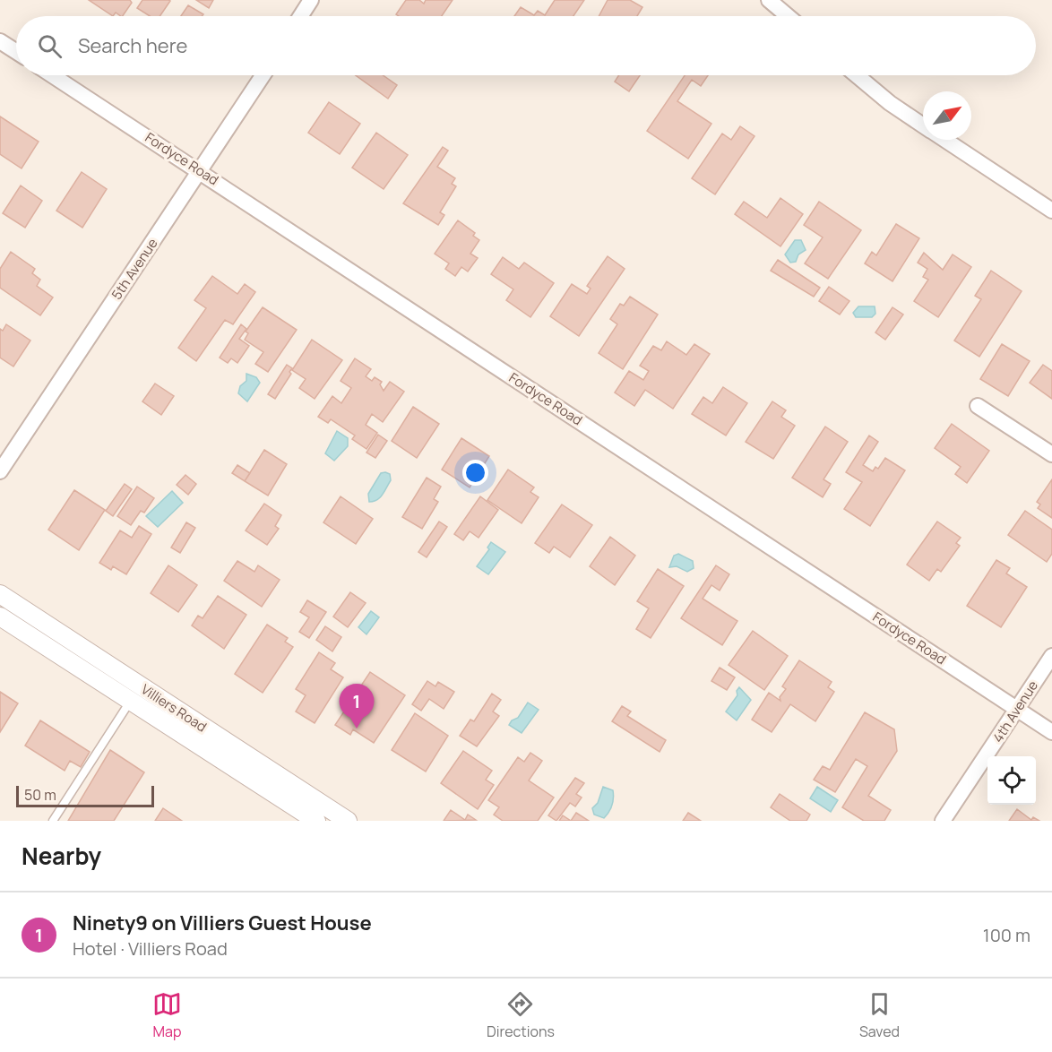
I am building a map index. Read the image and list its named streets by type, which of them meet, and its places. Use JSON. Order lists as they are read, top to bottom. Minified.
{"streets":{"street":["Fordyce Road","5th Avenue","Villiers Road","4th Avenue"]},"crossings":[["Fordyce Road","5th Avenue"],["Fordyce Road","4th Avenue"]],"scale_bar":"50 m","north":"top right","page":{"search":"Search here","pins":"1","scale":"50 m","heading":"Nearby","list":[{"mark":"1","name":"Ninety9 on Villiers Guest House","note":"Hotel · Villiers Road","value":"100 m"}],"nav":["Map","Directions","Saved"]}}
